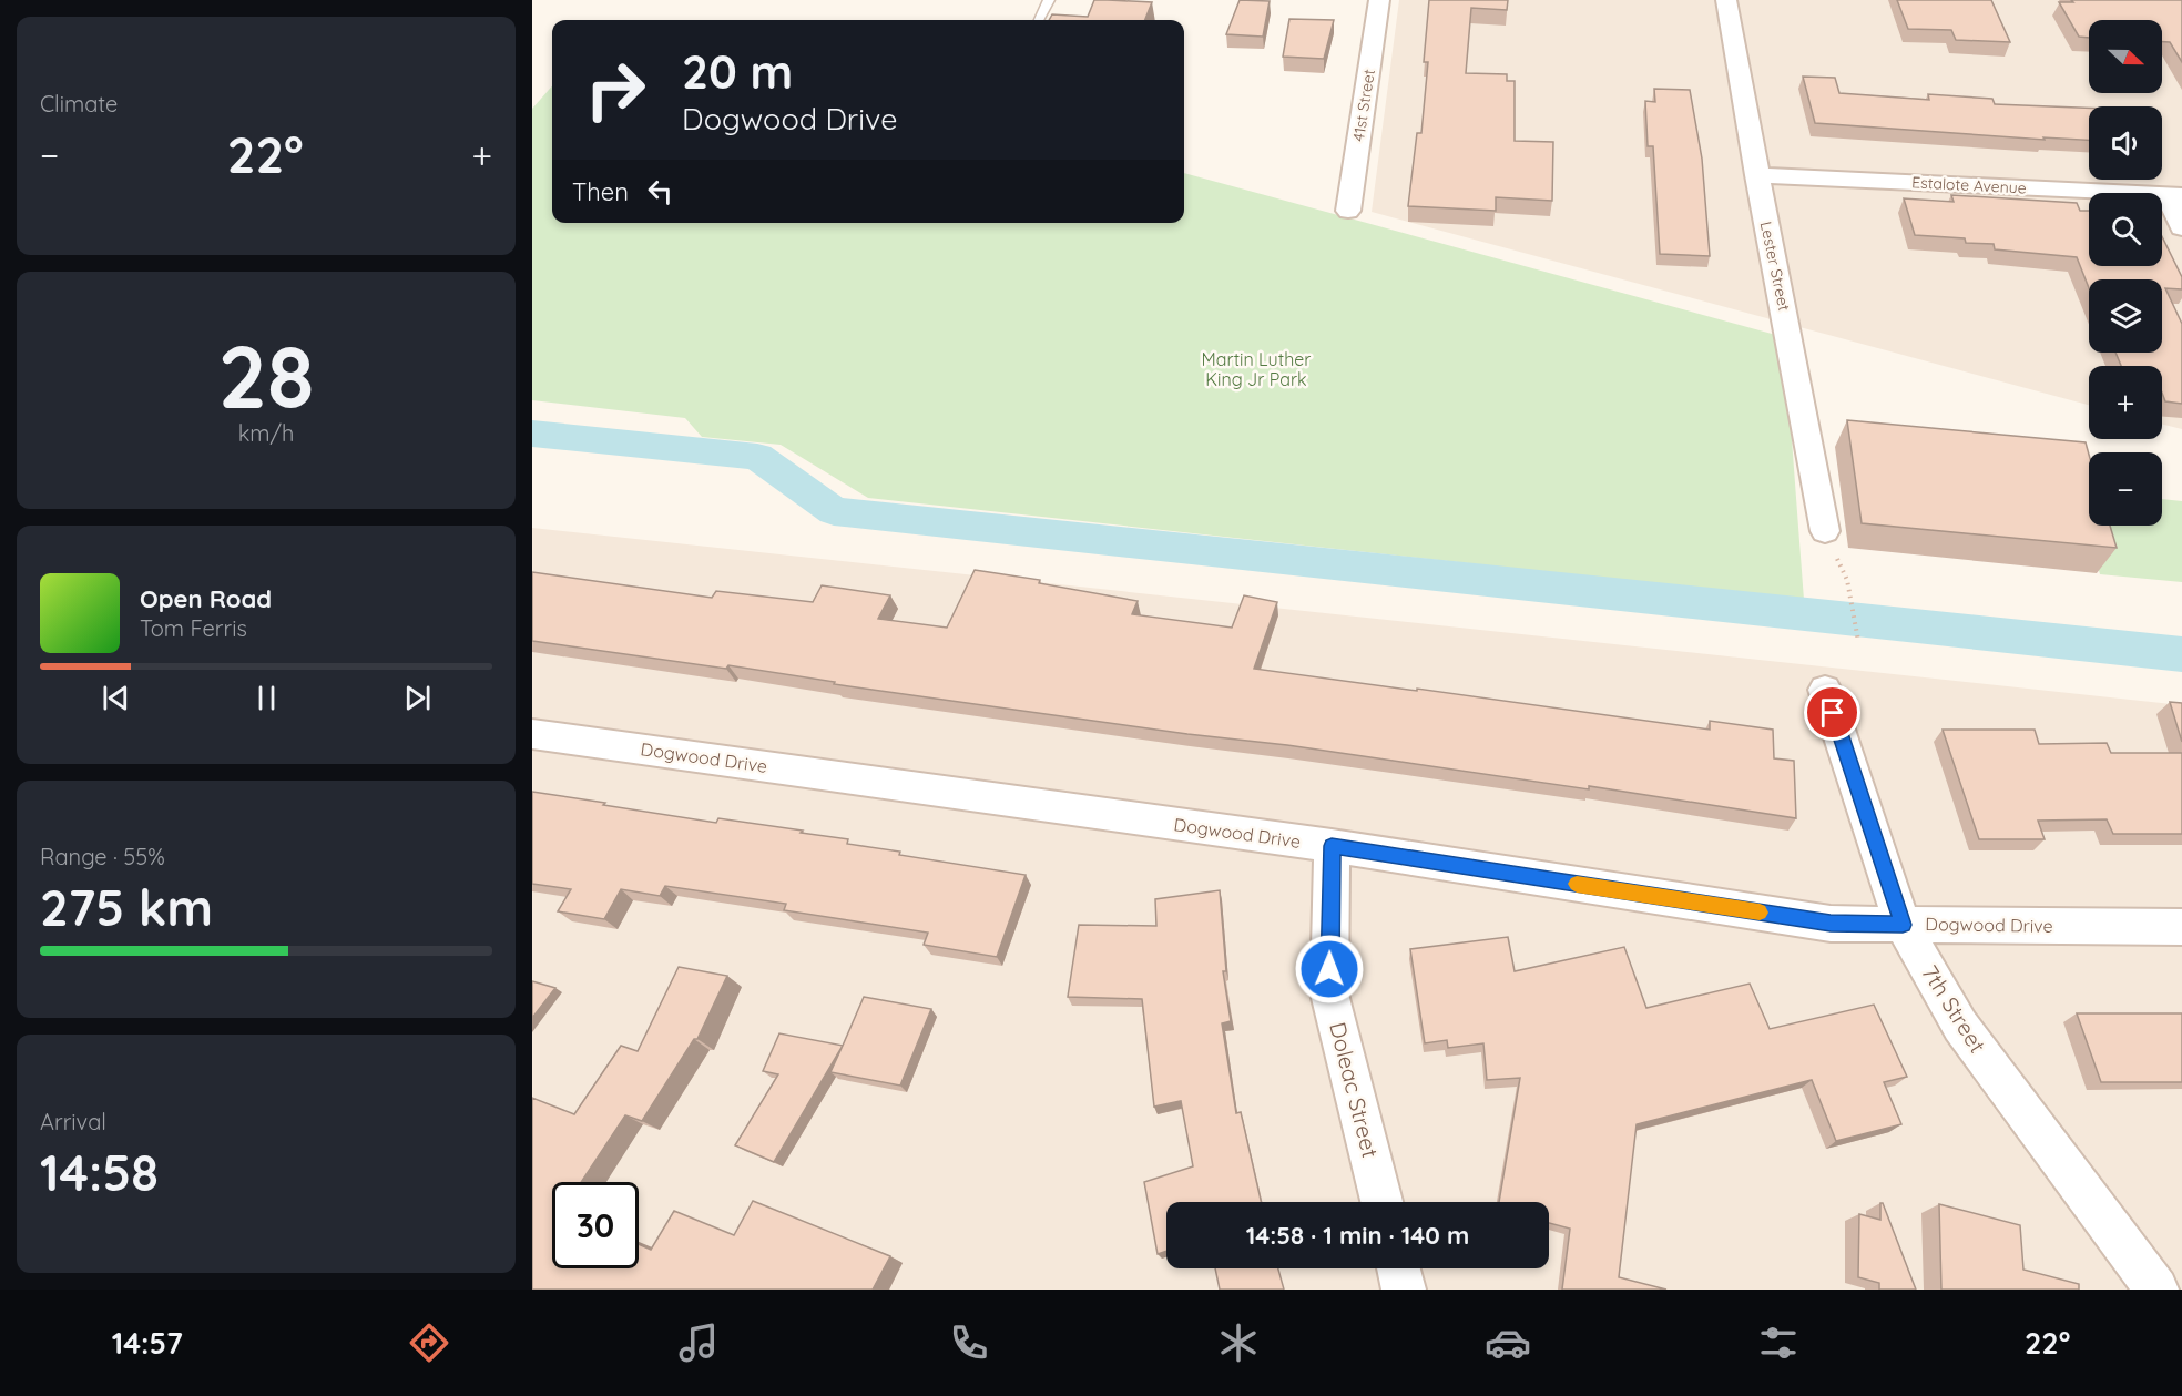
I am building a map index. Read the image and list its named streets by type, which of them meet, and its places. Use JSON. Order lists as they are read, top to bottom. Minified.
{"streets":{"street":["41st Street","Estalote Avenue","Lester Street","Dogwood Drive","7th Street","Doleac Street"]},"crossings":[["Estalote Avenue","Lester Street"],["Dogwood Drive","7th Street"],["Dogwood Drive","Doleac Street"]],"parks":["Martin Luther King Jr Park"],"north":"right","page":{"tile":["Climate",["28","km/h"],["Range · 55%","275 km"],["Arrival","14:58"]],"map_buttons":["+","−"],"turn":["20 m","Dogwood Drive"],"heat":["−","22°","+"],"then":"Then","song":["Open Road","Tom Ferris"],"limit":"30","trip":"14:58 · 1 min · 140 m","tabs":["14:57","22°"]}}
